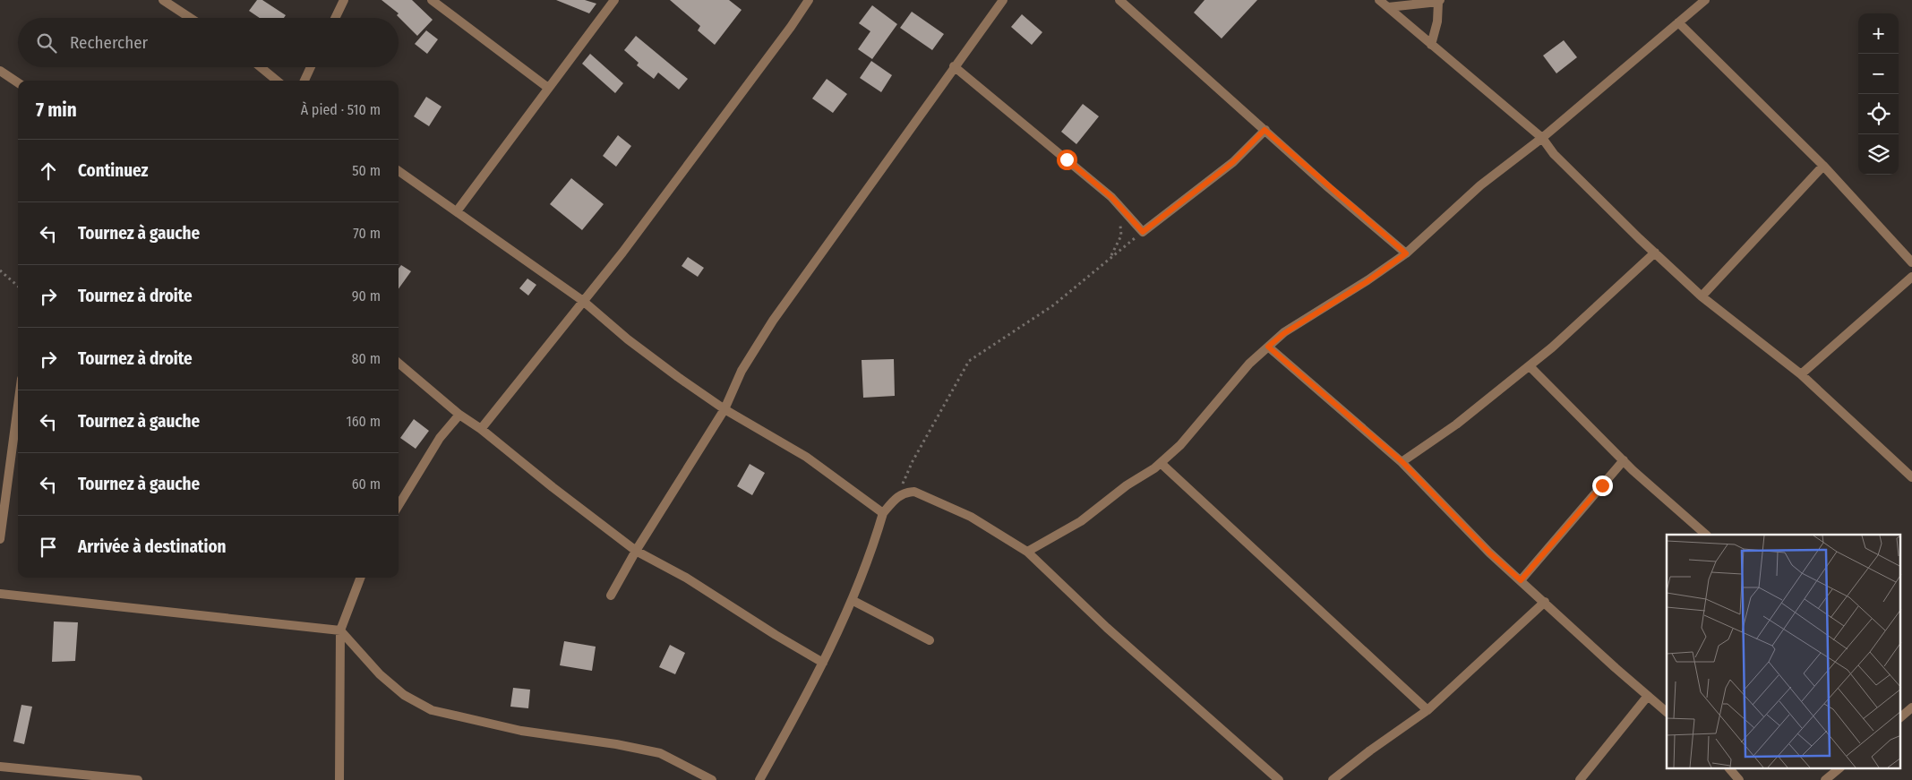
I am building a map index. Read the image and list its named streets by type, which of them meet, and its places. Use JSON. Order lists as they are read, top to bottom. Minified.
{"page":{"map_buttons":["+","−"],"search":"Rechercher","heading":["7 min","À pied · 510 m"],"list":[["Continuez","50 m"],["Tournez à gauche","70 m"],["Tournez à droite","90 m"],["Tournez à droite","80 m"],["Tournez à gauche","160 m"],["Tournez à gauche","60 m"],"Arrivée à destination"]}}
